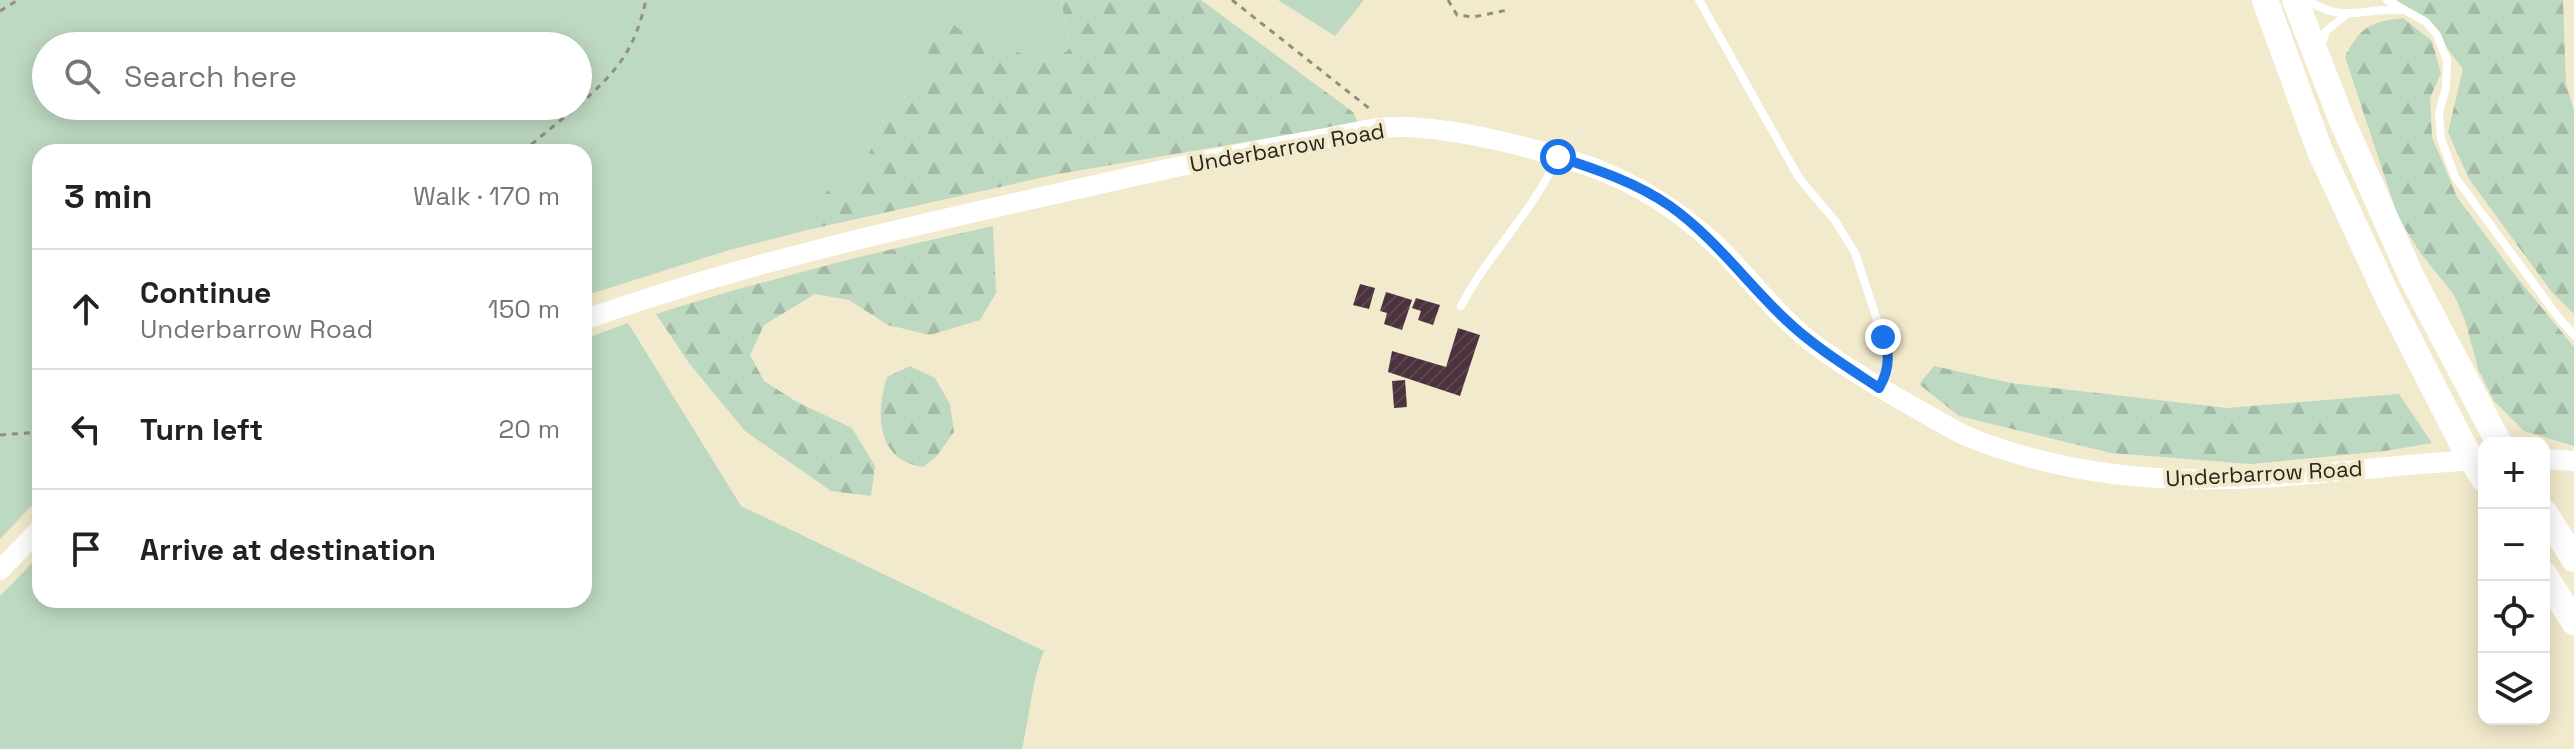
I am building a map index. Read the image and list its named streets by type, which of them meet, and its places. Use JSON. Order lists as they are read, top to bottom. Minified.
{"streets":{"street":["Underbarrow Road"]},"page":{"search":"Search here","heading":["3 min","Walk · 170 m"],"list":[["Continue","Underbarrow Road","150 m"],["Turn left","20 m"],"Arrive at destination"],"map_buttons":["+","−"]}}
